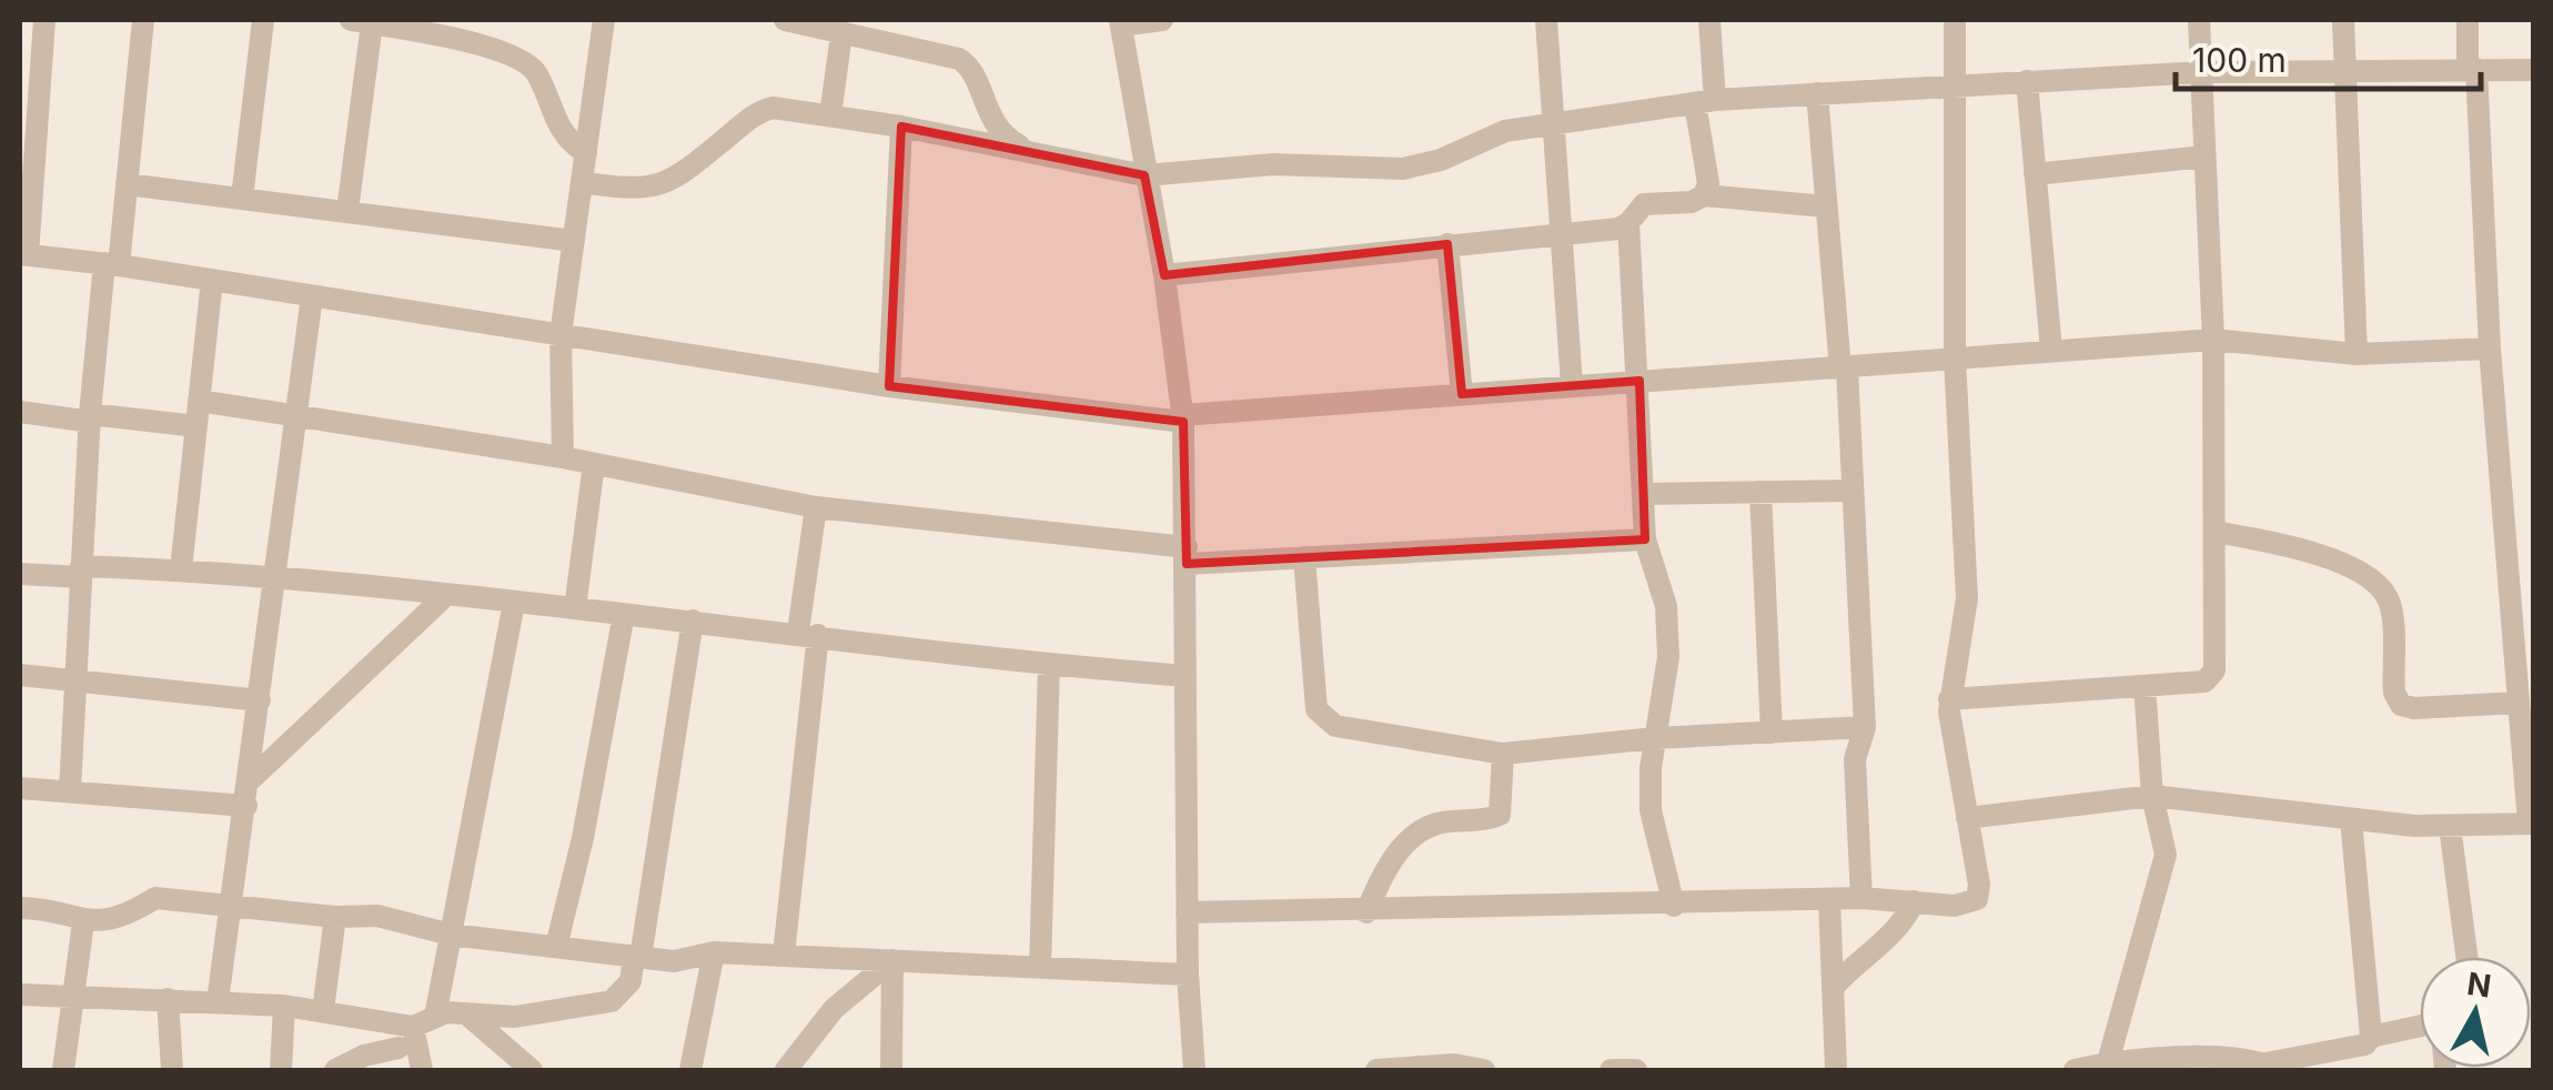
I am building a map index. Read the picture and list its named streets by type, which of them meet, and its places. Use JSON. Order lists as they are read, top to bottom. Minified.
{"scale_bar":"100 m","north":"top"}
